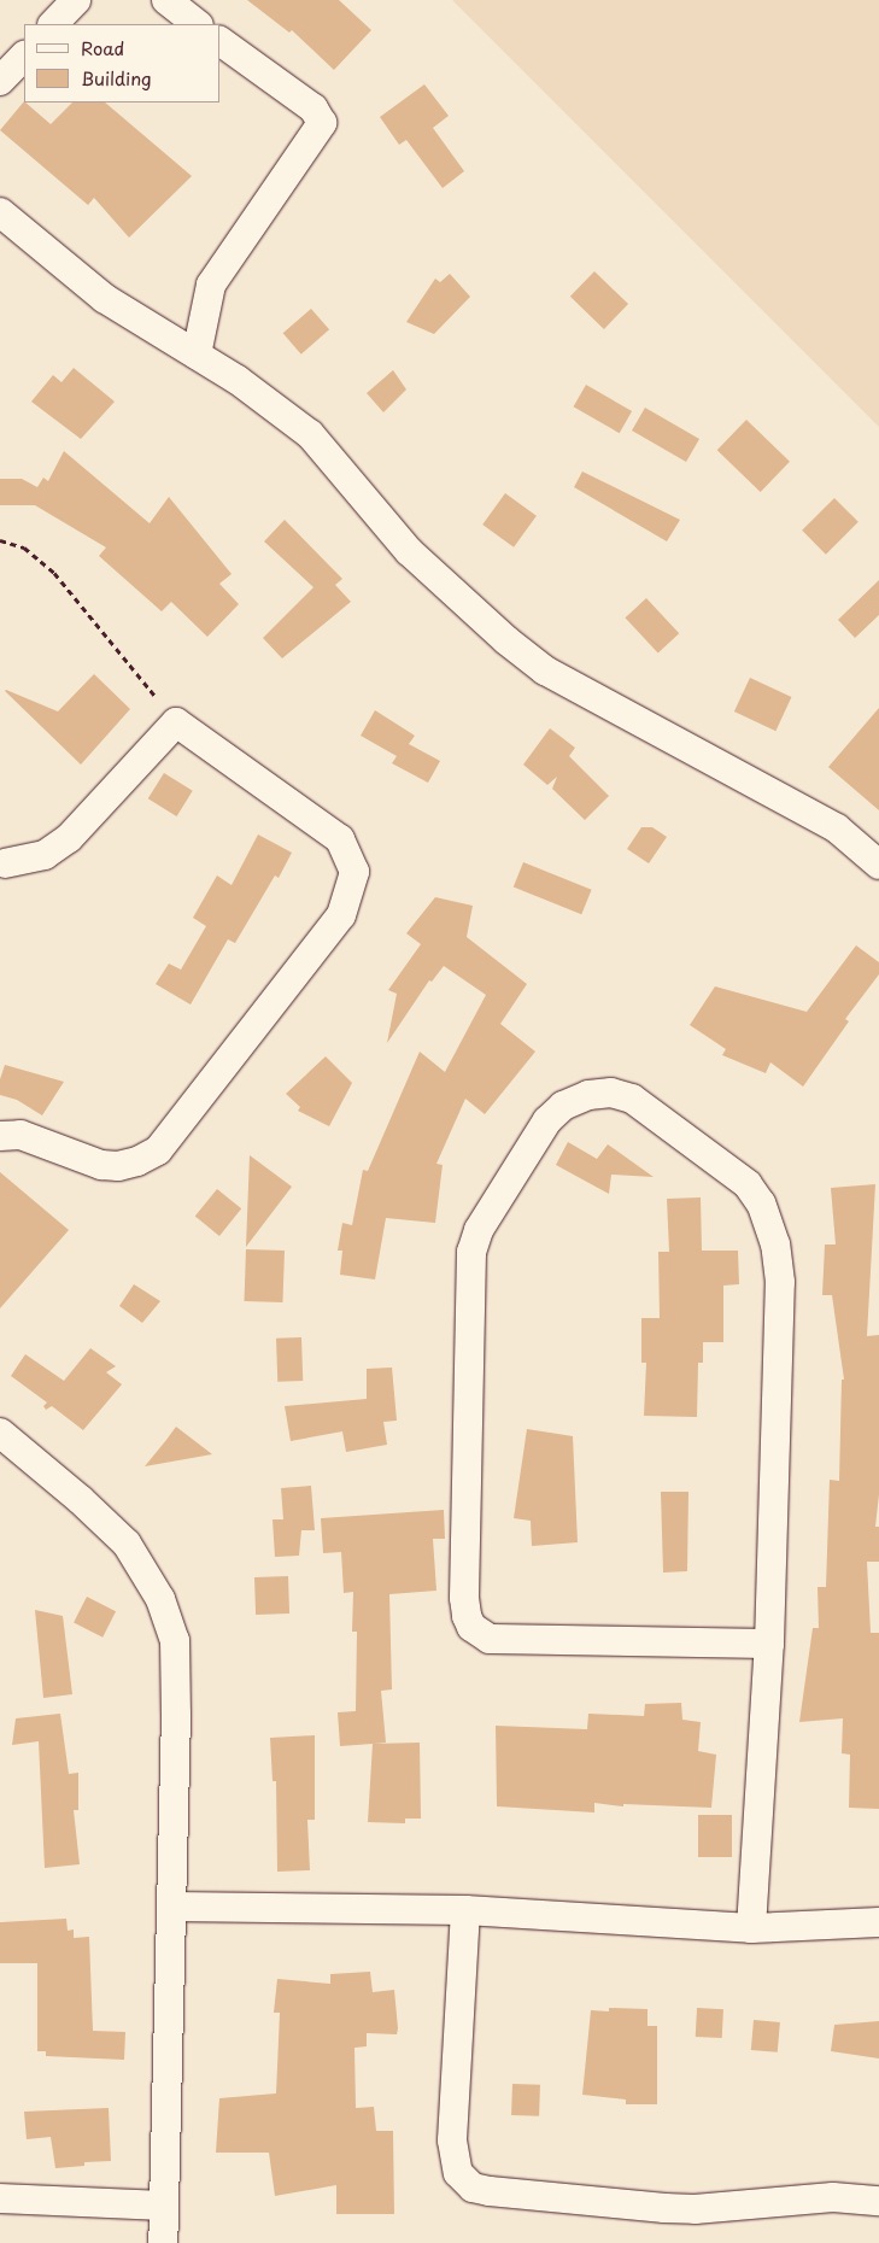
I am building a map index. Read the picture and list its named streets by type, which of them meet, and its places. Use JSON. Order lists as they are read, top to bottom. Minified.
{"legend":["Road","Building"]}
